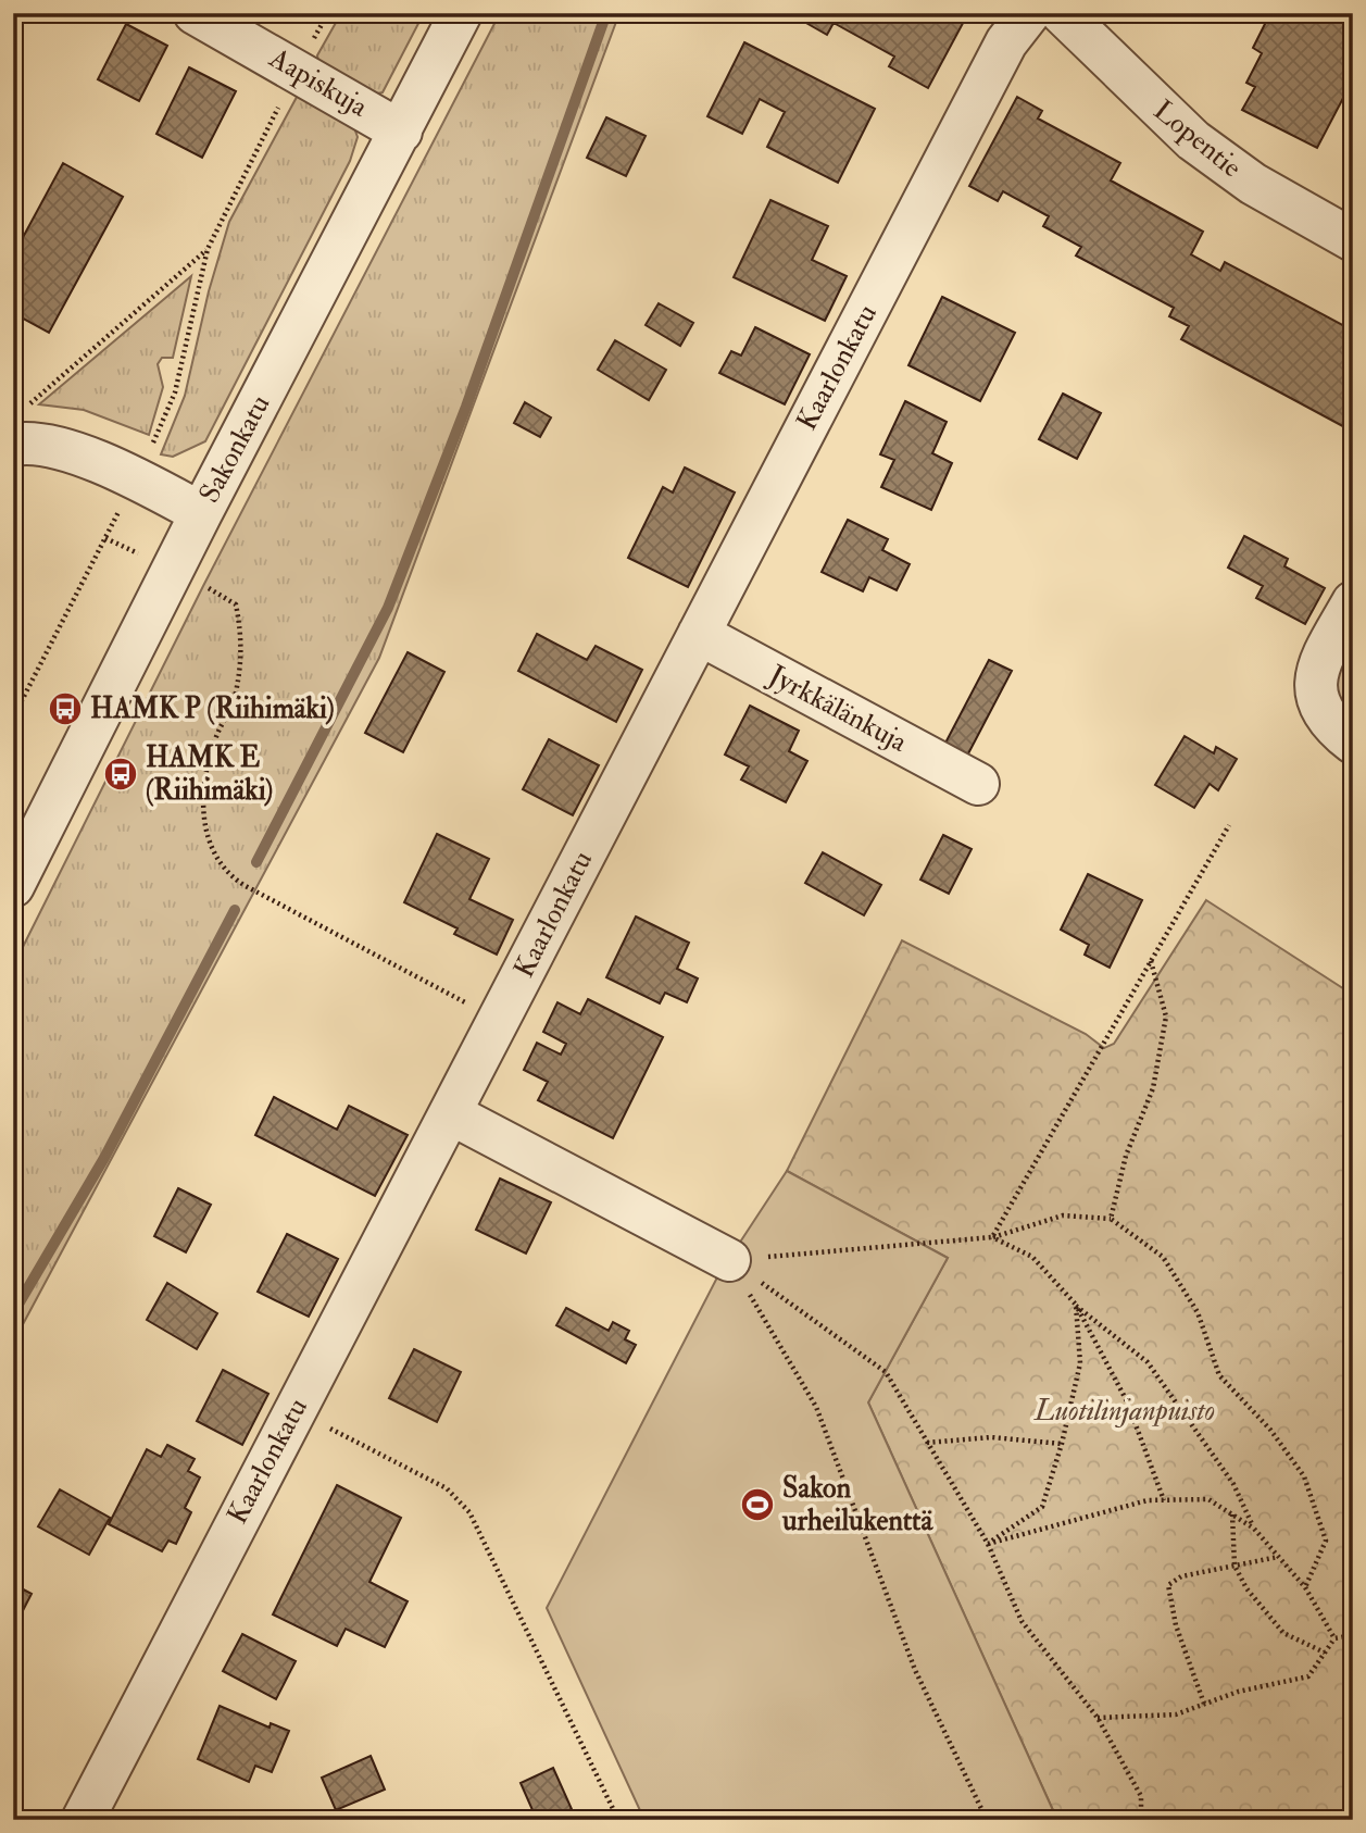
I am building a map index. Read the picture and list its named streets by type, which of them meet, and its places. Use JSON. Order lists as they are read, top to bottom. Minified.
{"streets":{"street":["Aapiskuja","Lopentie","Kaarlonkatu","Sakonkatu","Jyrkkälänkuja"]},"crossings":[["Aapiskuja","Sakonkatu"],["Kaarlonkatu","Jyrkkälänkuja"]],"parks":["Luotilinjanpuisto"],"places":{"bus stop":["HAMK P (Riihimäki)","HAMK E (Riihimäki)"],"sports":["Sakon urheilukenttä"]}}
